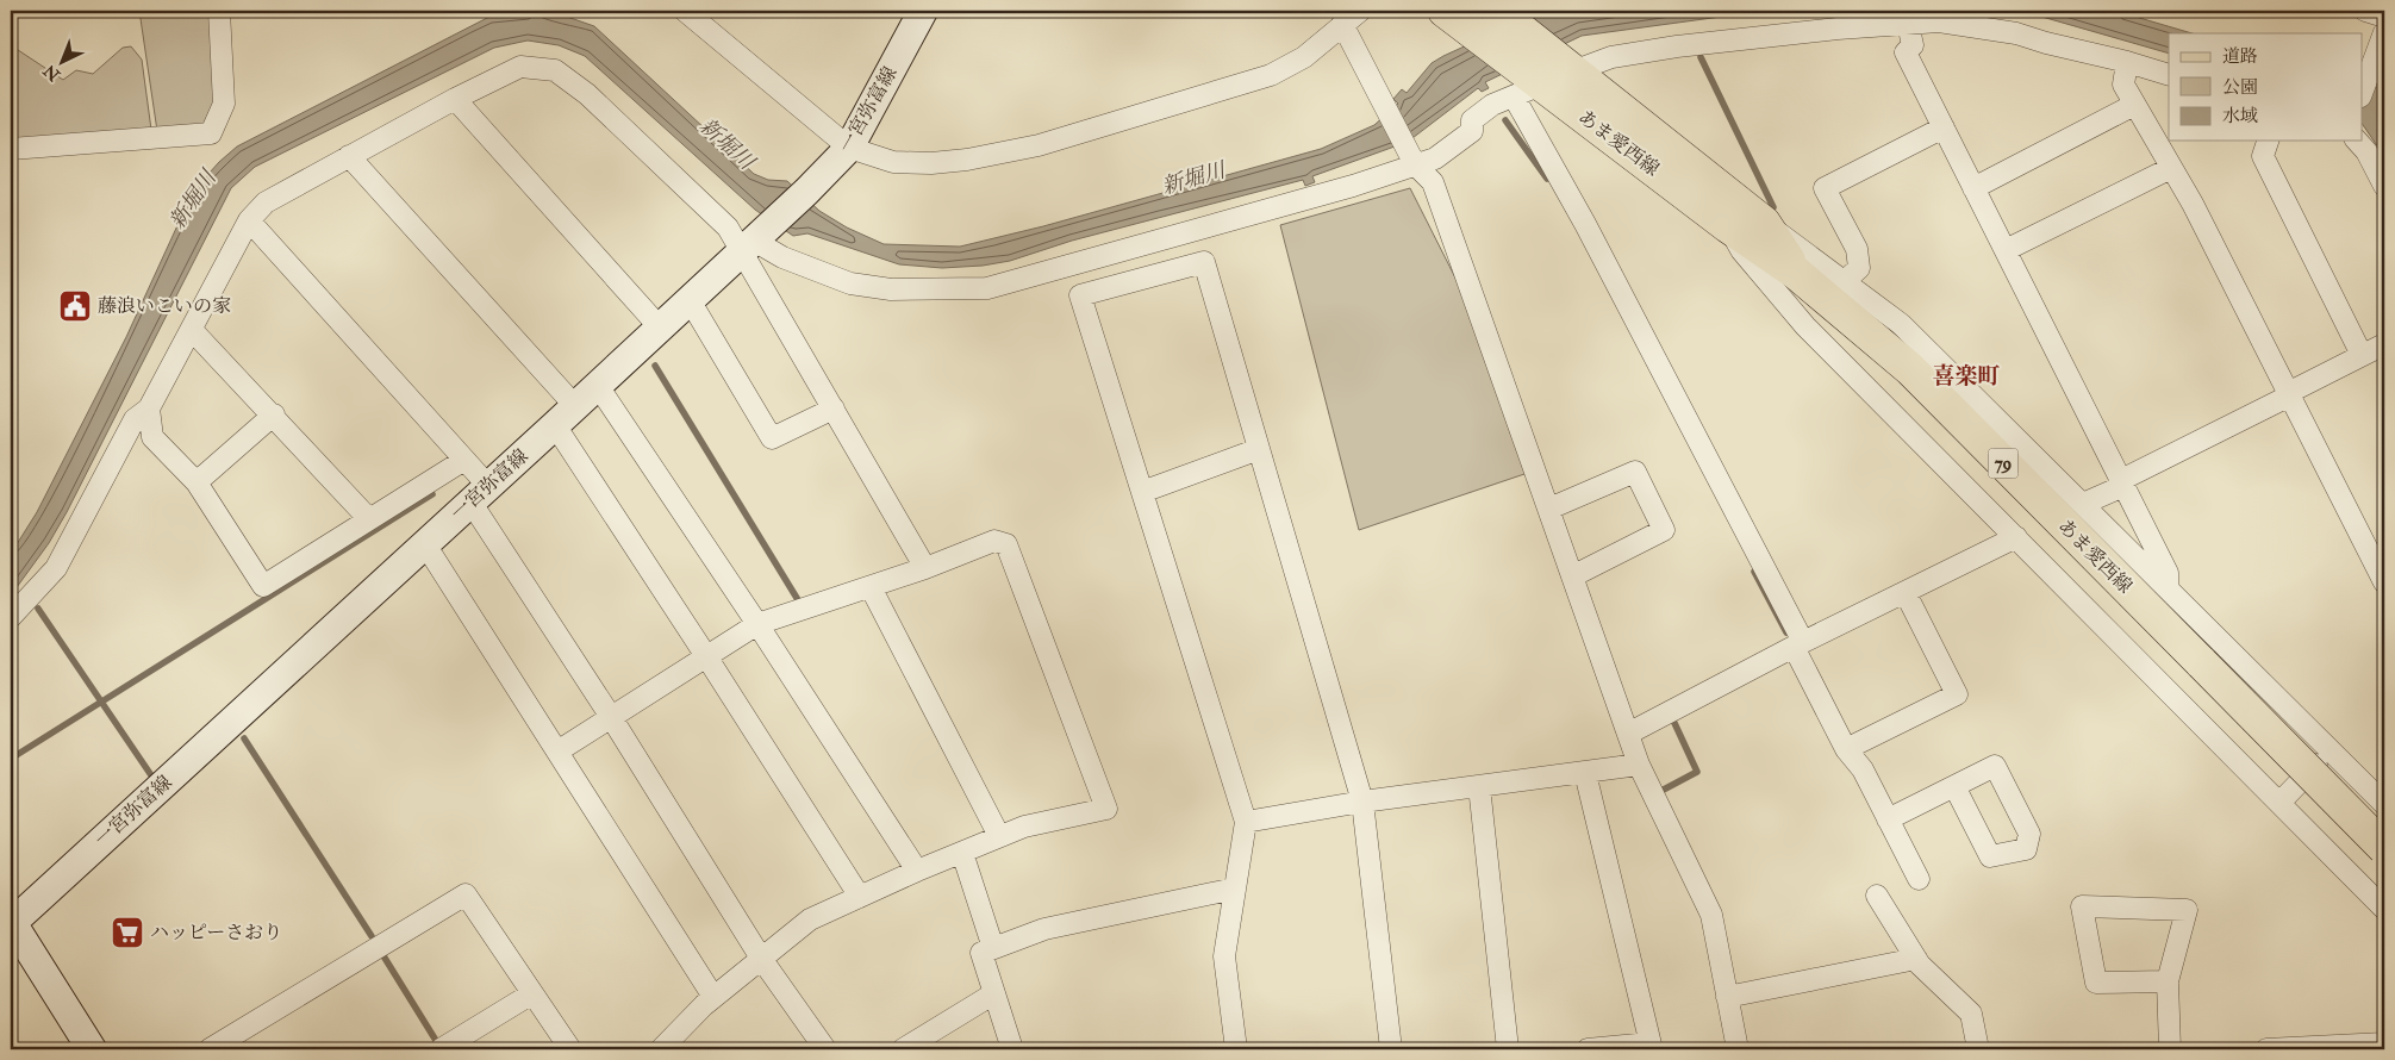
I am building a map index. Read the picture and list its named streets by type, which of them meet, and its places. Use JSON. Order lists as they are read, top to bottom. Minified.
{"streets":{"main road":["一宮弥富線","あま愛西線","79"]},"districts":["喜楽町"],"water":["新堀川"],"places":{"public building":["藤浪いこいの家"],"supermarket":["ハッピーさおり"]},"legend":["道路","公園","水域"],"north":"bottom left"}
